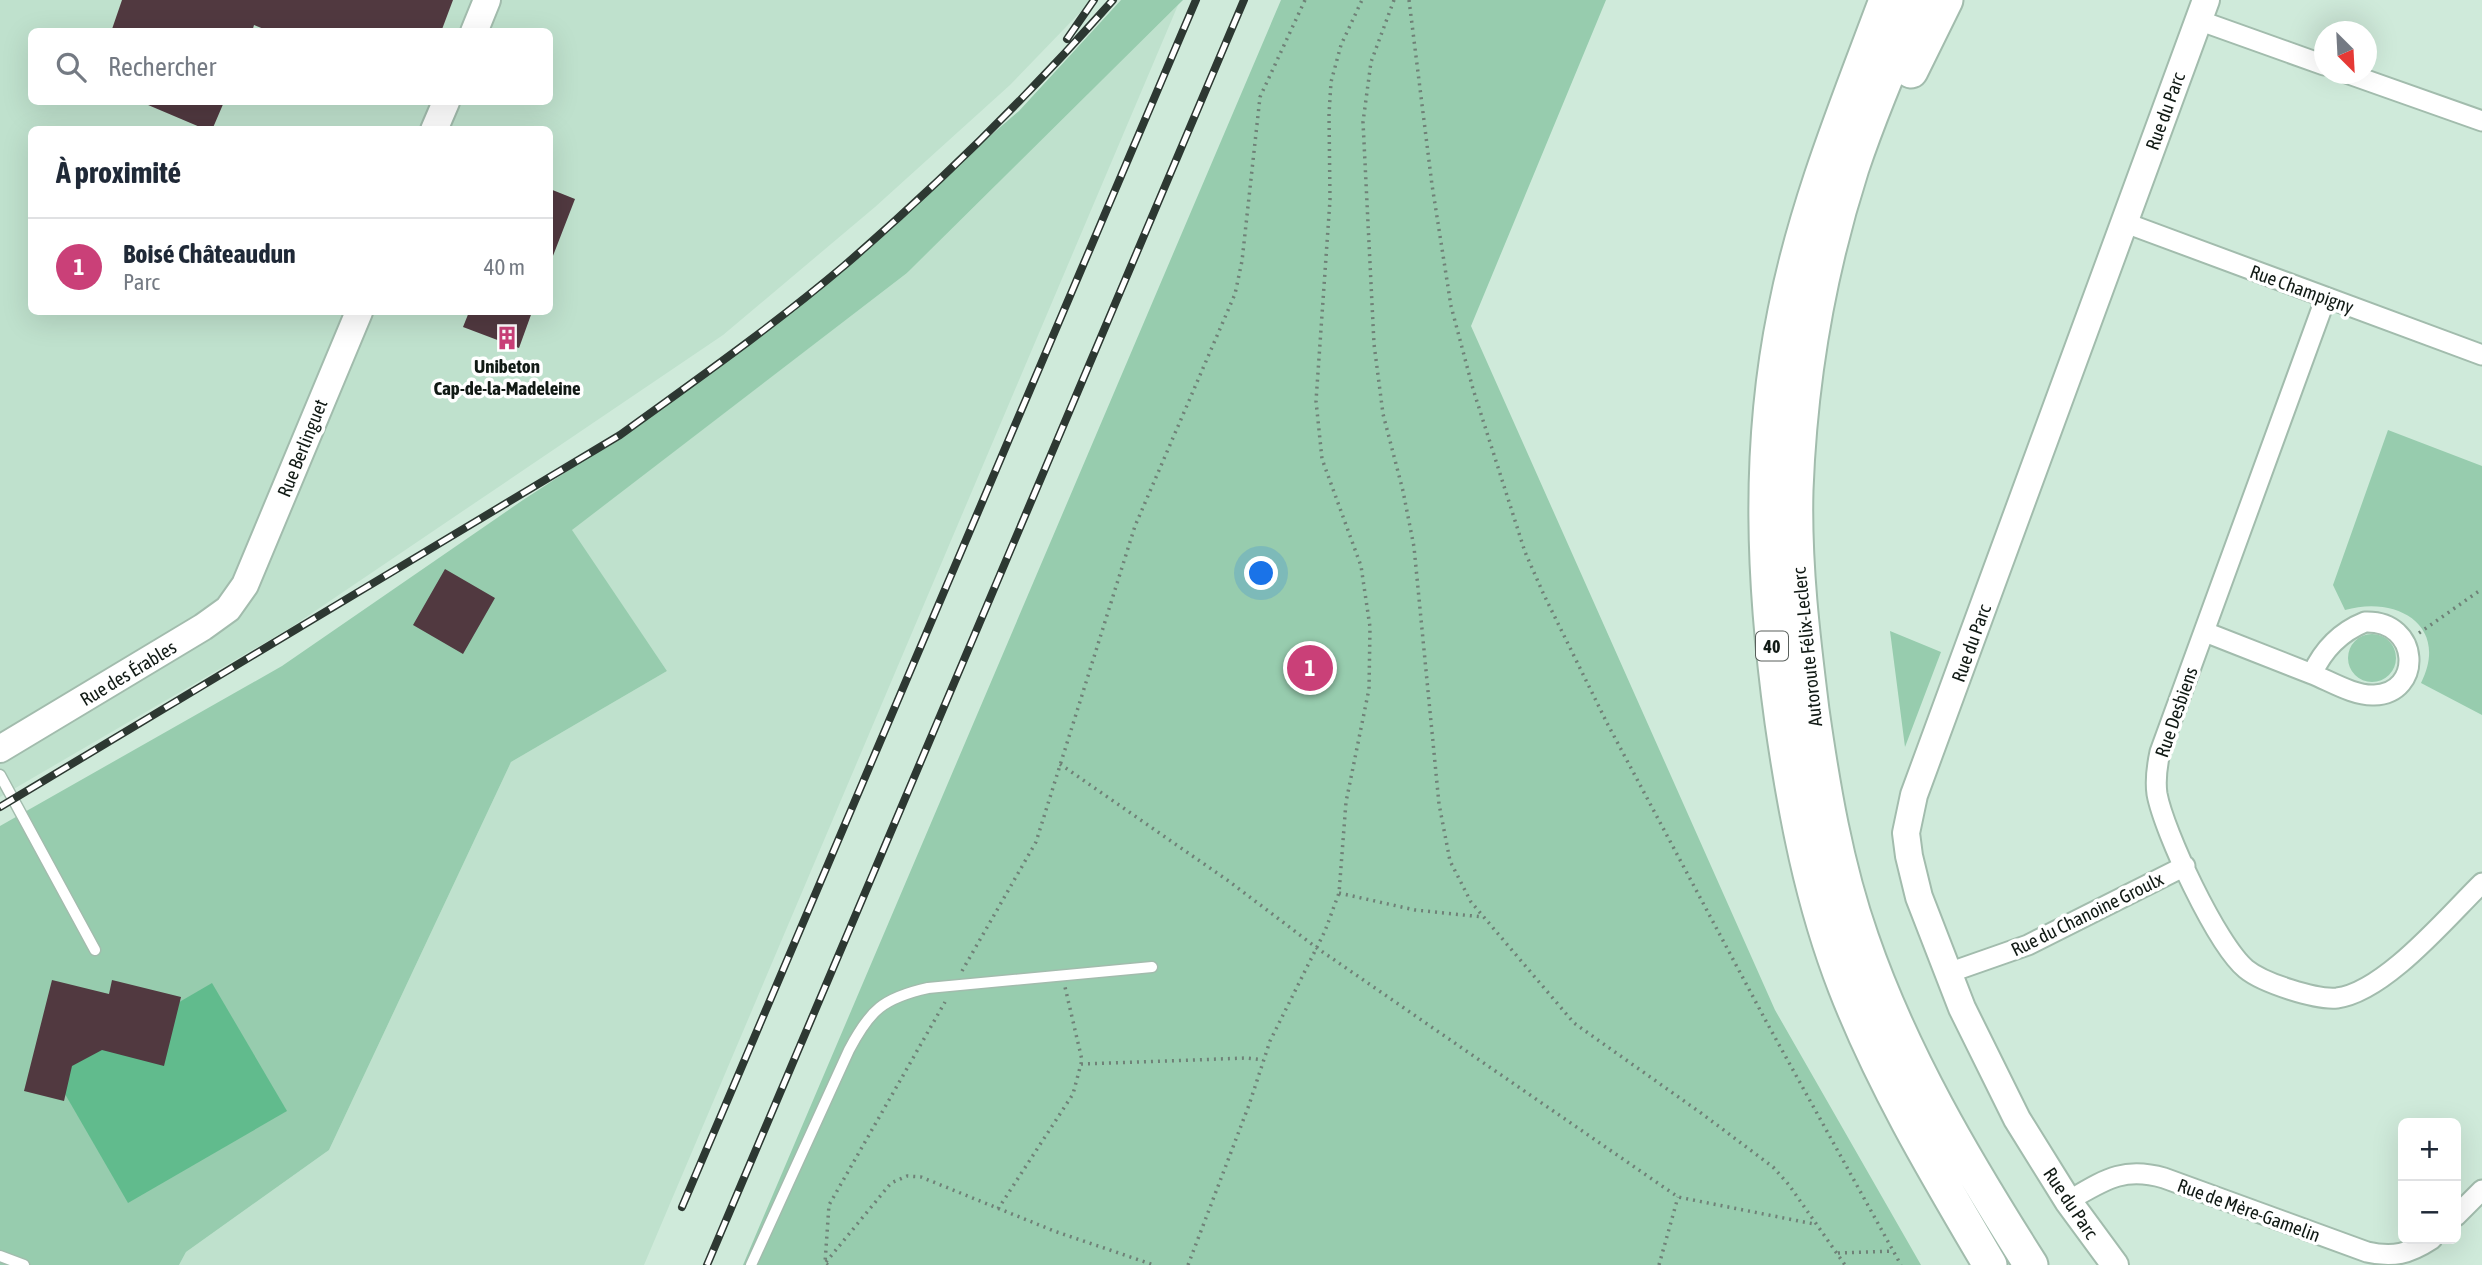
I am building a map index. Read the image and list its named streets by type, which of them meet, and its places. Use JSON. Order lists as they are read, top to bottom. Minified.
{"streets":{"highway":["40","Autoroute Félix-Leclerc"],"street":["Rue du Parc","Rue Champigny","Rue Berlinguet","Rue des Érables","Rue Desbiens","Rue du Chanoine Groulx","Rue de Mère-Gamelin"]},"crossings":[["Rue du Parc","Rue Champigny"],["Rue du Parc","Rue du Chanoine Groulx"],["Rue du Parc","Rue de Mère-Gamelin"],["Rue Champigny","Rue Desbiens"],["Rue Berlinguet","Rue des Érables"],["Rue Desbiens","Rue du Chanoine Groulx"]],"places":{"building":["Unibeton Cap-de-la-Madeleine"]},"north":"bottom right","page":{"search":"Rechercher","heading":"À proximité","list":[{"mark":"1","name":"Boisé Châteaudun","note":"Parc","value":"40 m"}],"pins":"1","map_buttons":["+","−"]}}
